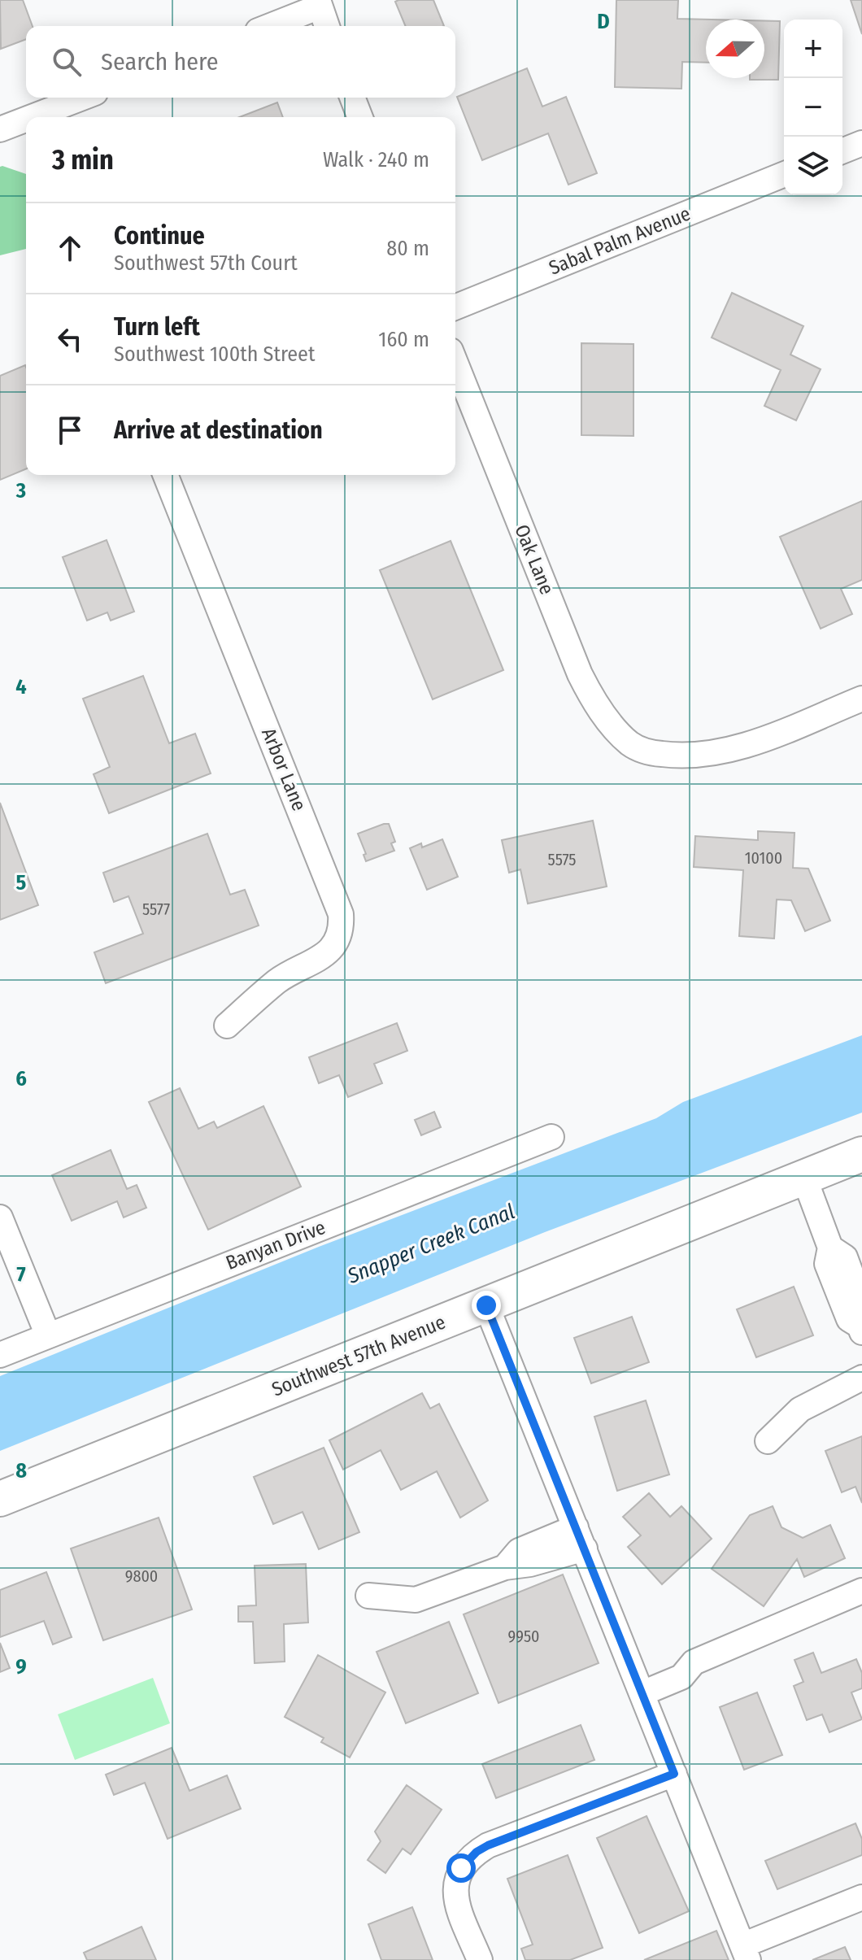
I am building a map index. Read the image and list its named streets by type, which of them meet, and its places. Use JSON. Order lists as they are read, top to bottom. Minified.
{"streets":{"main road":["Southwest 57th Avenue"],"street":["Sabal Palm Avenue","Oak Lane","Arbor Lane","Banyan Drive"]},"water":["Snapper Creek Canal"],"house_numbers":["10100","5575","5577","9800","9950"],"north":"left","page":{"map_buttons":["+","−"],"search":"Search here","heading":["3 min","Walk · 240 m"],"list":[["Continue","Southwest 57th Court","80 m"],["Turn left","Southwest 100th Street","160 m"],"Arrive at destination"]},"grid":{"columns":["D"],"rows":["3","4","5","6","7","8","9"]}}
